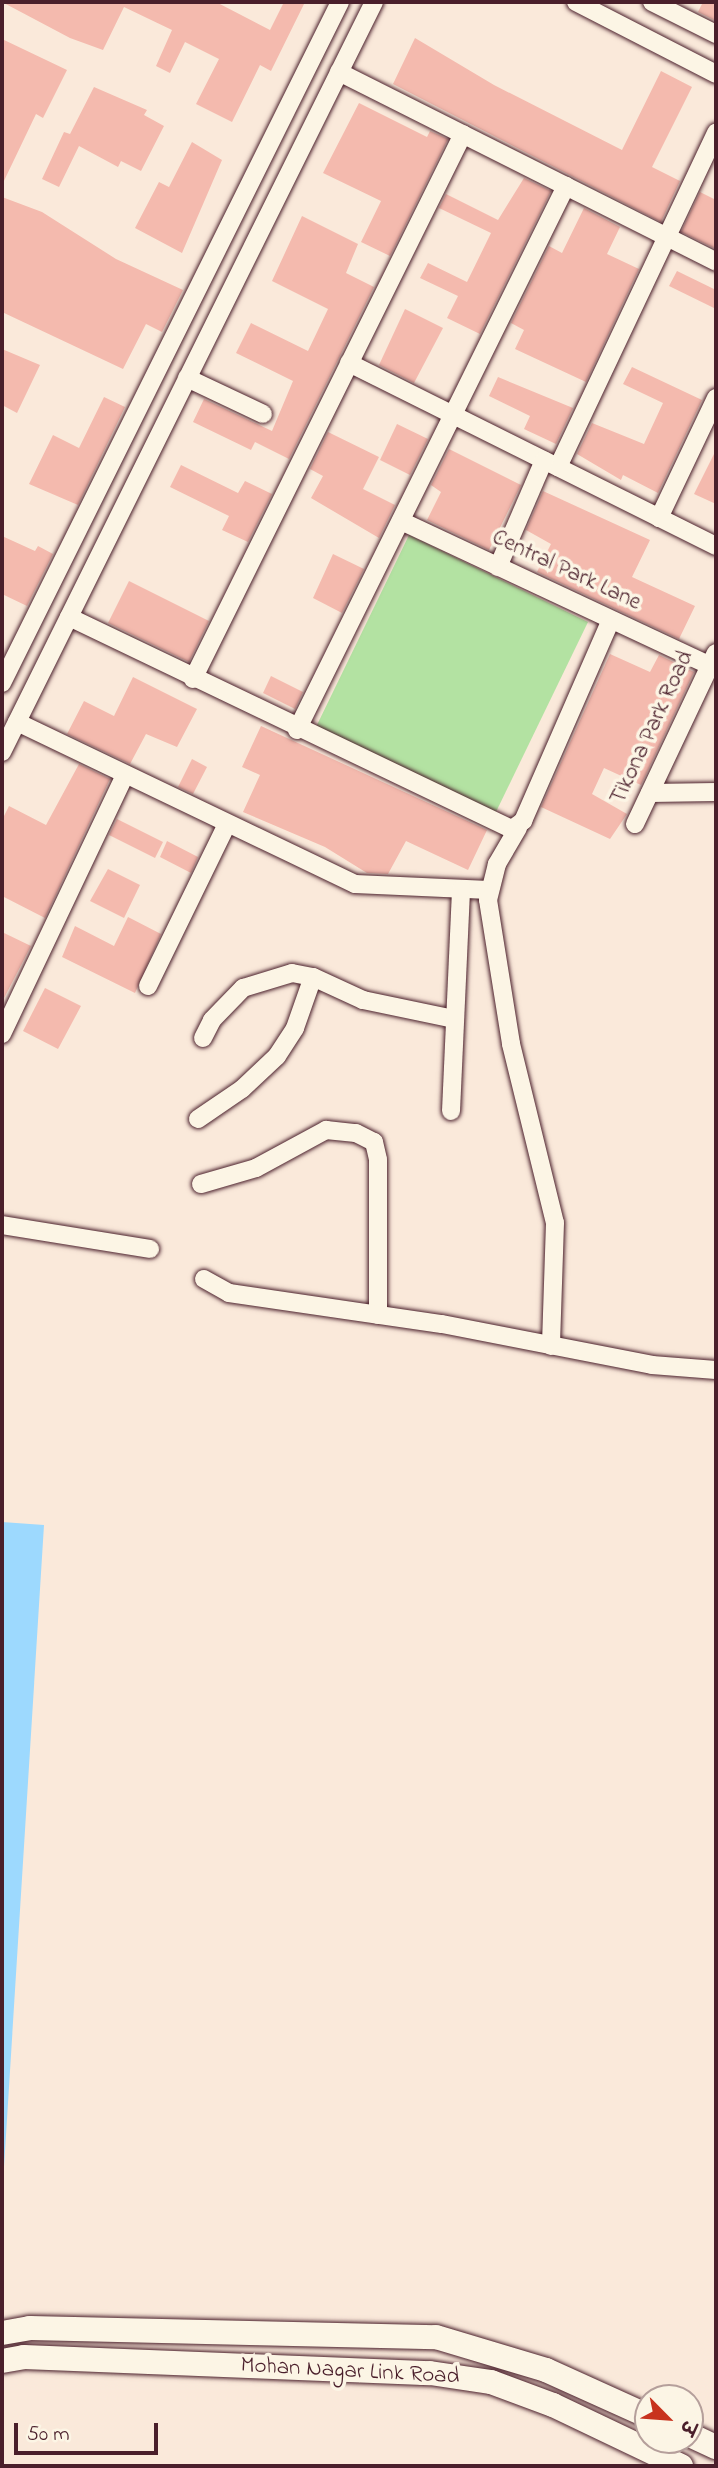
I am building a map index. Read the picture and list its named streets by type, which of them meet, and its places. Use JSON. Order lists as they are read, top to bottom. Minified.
{"streets":{"main road":["Mohan Nagar Link Road"],"street":["Central Park Lane","Tikona Park Road"]},"crossings":[["Central Park Lane","Tikona Park Road"]],"scale_bar":"50 m","north":"bottom right"}
